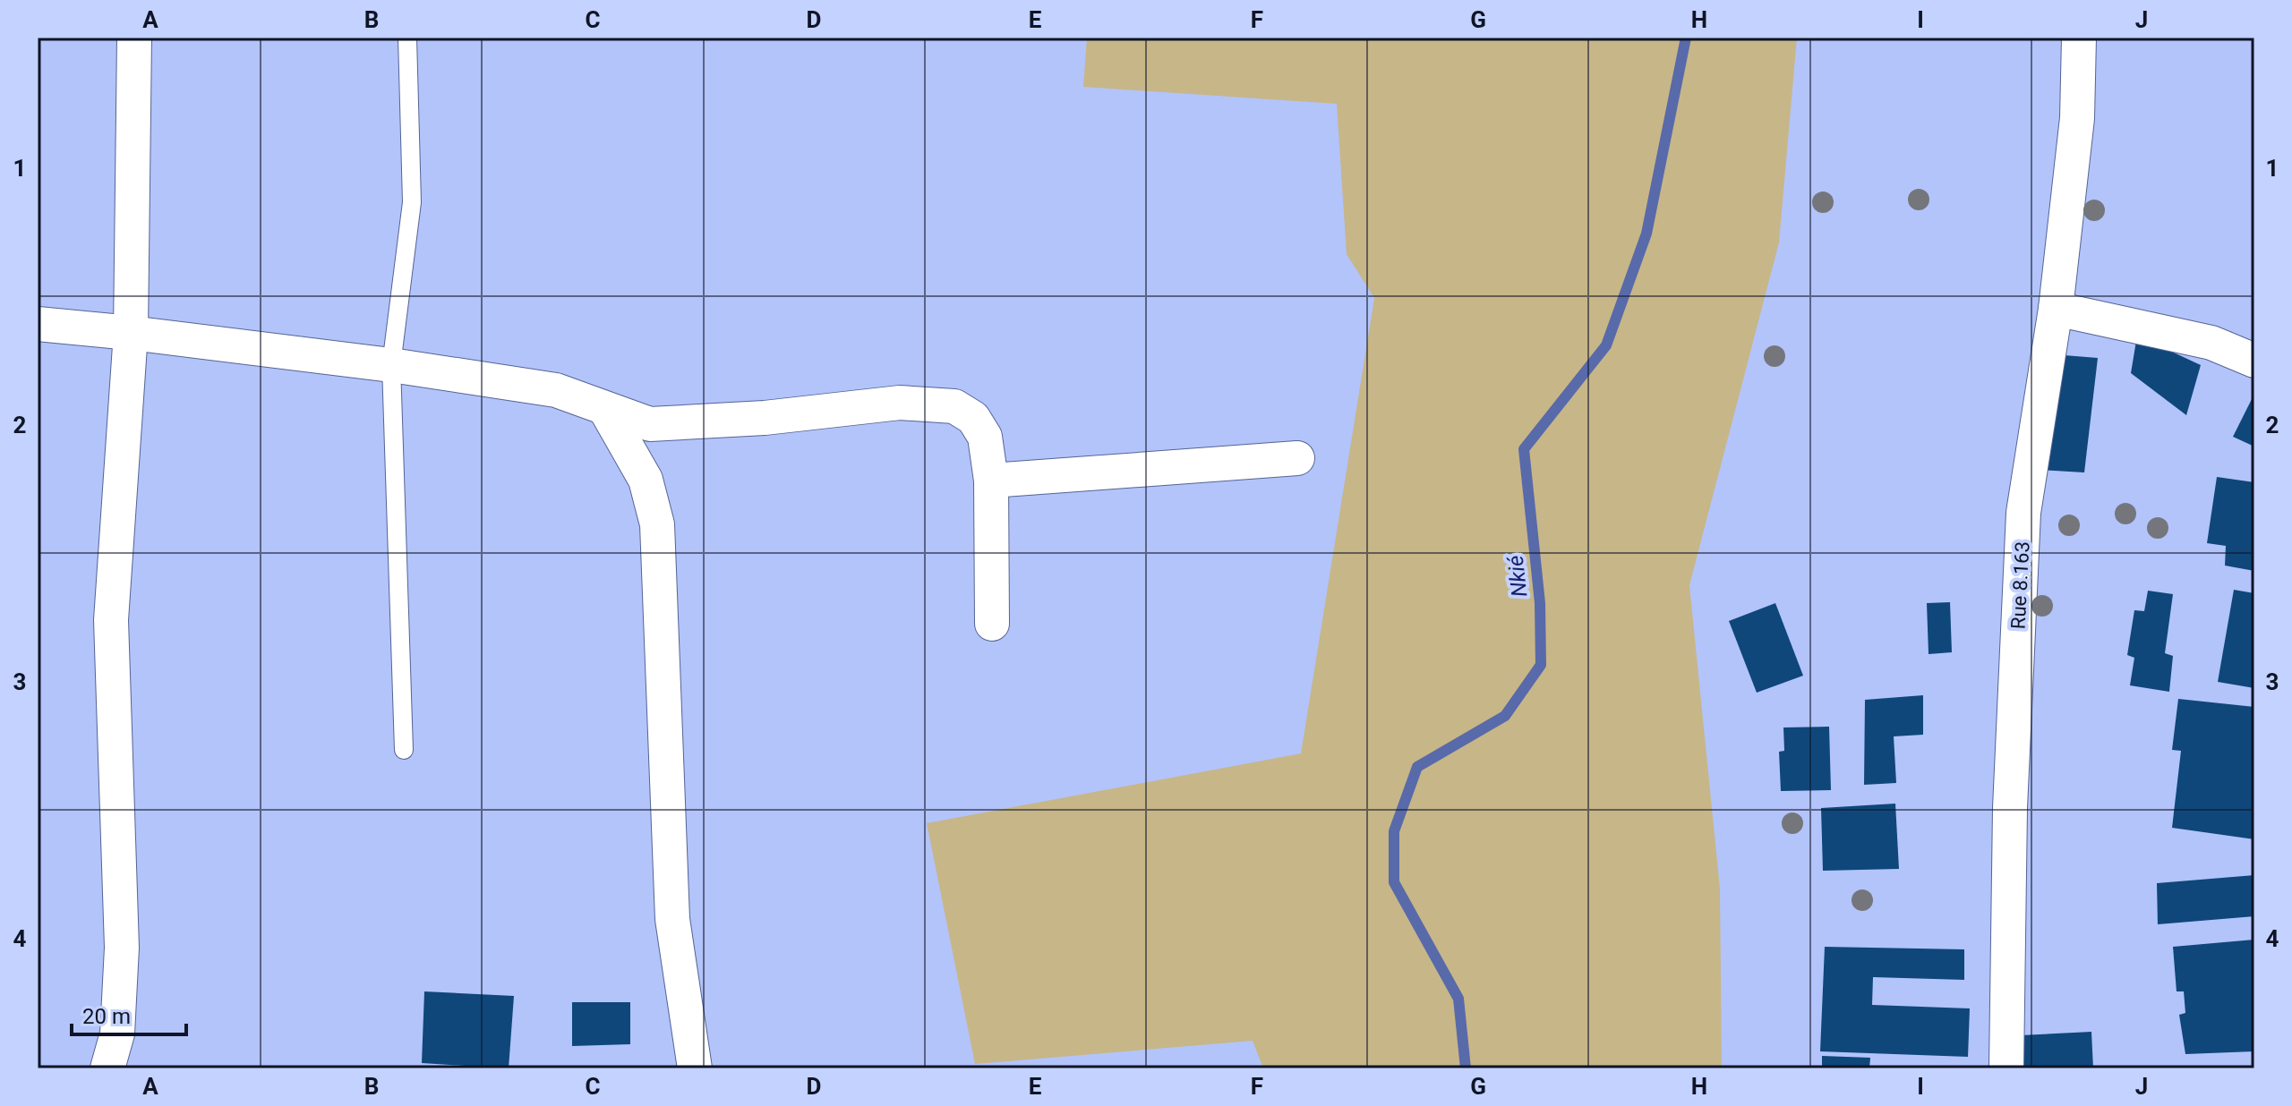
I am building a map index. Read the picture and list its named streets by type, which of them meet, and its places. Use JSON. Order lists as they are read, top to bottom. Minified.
{"streets":{"street":["Rue 8.163"]},"water":["Nkié"],"scale_bar":"20 m","grid":{"columns":["A","B","C","D","E","F","G","H","I","J"],"rows":["1","2","3","4"]}}
